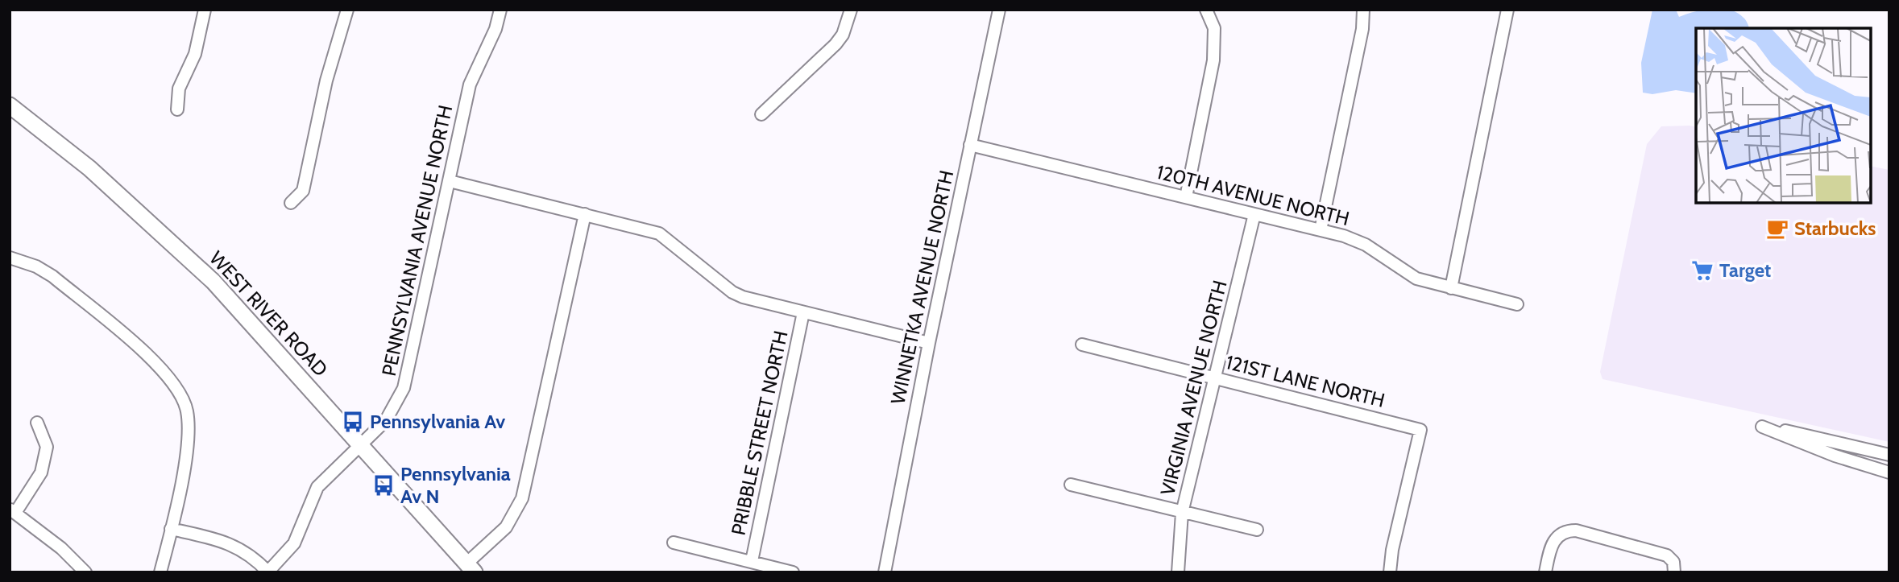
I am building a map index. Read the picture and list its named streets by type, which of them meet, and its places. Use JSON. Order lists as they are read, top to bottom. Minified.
{"streets":{"main road":["WEST RIVER ROAD"],"street":["120TH AVENUE NORTH","PENNSYLVANIA AVENUE NORTH","WINNETKA AVENUE NORTH","121ST LANE NORTH","VIRGINIA AVENUE NORTH","PRIBBLE STREET NORTH"]},"crossings":[["120TH AVENUE NORTH","WINNETKA AVENUE NORTH"],["120TH AVENUE NORTH","VIRGINIA AVENUE NORTH"],["PENNSYLVANIA AVENUE NORTH","WEST RIVER ROAD"],["121ST LANE NORTH","VIRGINIA AVENUE NORTH"]],"places":{"cafe":["Starbucks"],"supermarket":["Target"],"bus stop":["Pennsylvania Av","Pennsylvania Av N"]}}
